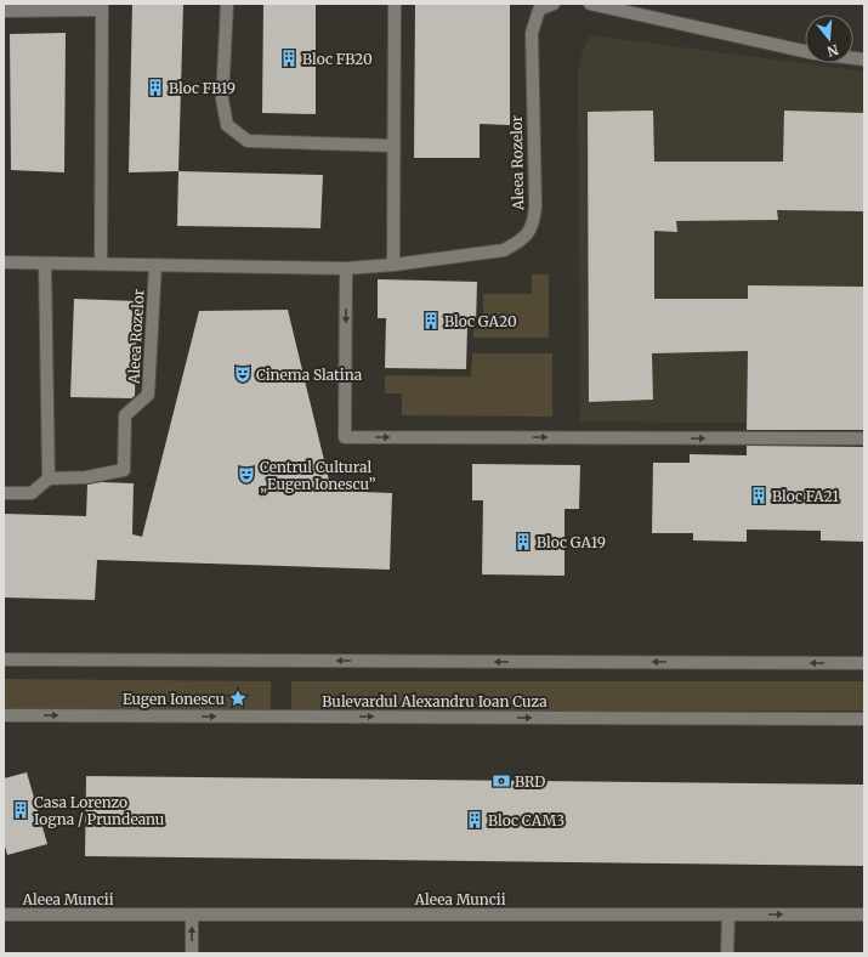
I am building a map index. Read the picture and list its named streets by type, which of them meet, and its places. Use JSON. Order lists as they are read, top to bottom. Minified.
{"streets":{"street":["Aleea Rozelor","Bulevardul Alexandru Ioan Cuza","Aleea Muncii"]},"places":{"building":["Bloc FB20","Bloc FB19","Bloc GA20","Bloc FA21","Bloc GA19","Casa Lorenzo Iogna / Prundeanu","Bloc CAM3"],"theatre":["Cinema Slatina","Centrul Cultural „Eugen Ionescu”"],"place":["Eugen Ionescu"],"bank":["BRD"]},"north":"bottom"}
